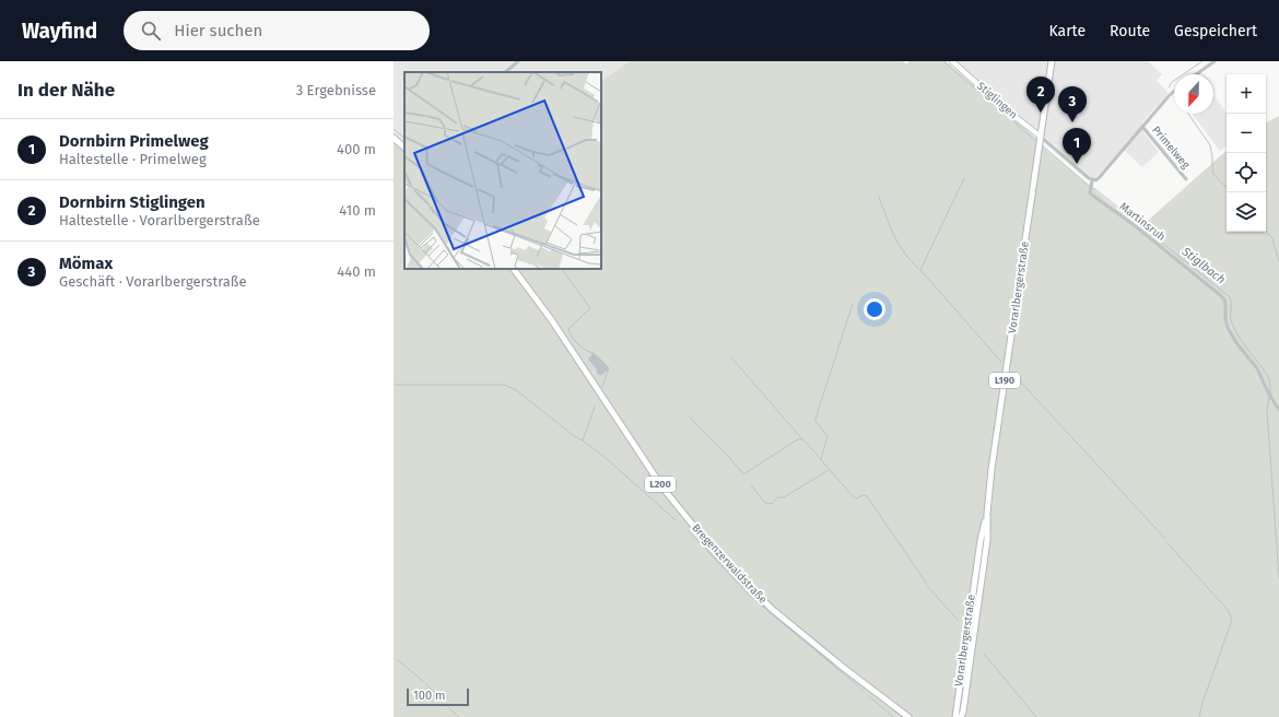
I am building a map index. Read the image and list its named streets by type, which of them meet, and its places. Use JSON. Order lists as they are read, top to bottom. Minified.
{"streets":{"main road":["Stiglingen","Vorarlbergerstraße","L190","L200","Bregenzerwaldstraße"],"street":["Primelweg","Martinsruh"]},"crossings":[["Stiglingen","Vorarlbergerstraße"],["Primelweg","Martinsruh"]],"water":["Stiglbach"],"scale_bar":"100 m","north":"bottom","page":{"header":"Wayfind","search":"Hier suchen","nav":["Karte","Route","Gespeichert"],"heading":["In der Nähe","3 Ergebnisse"],"map_buttons":["+","−"],"pins":["2","3","1"],"list":[{"mark":"1","name":"Dornbirn Primelweg","note":"Haltestelle · Primelweg","value":"400 m"},{"mark":"2","name":"Dornbirn Stiglingen","note":"Haltestelle · Vorarlbergerstraße","value":"410 m"},{"mark":"3","name":"Mömax","note":"Geschäft · Vorarlbergerstraße","value":"440 m"}],"scale":"100 m"}}
